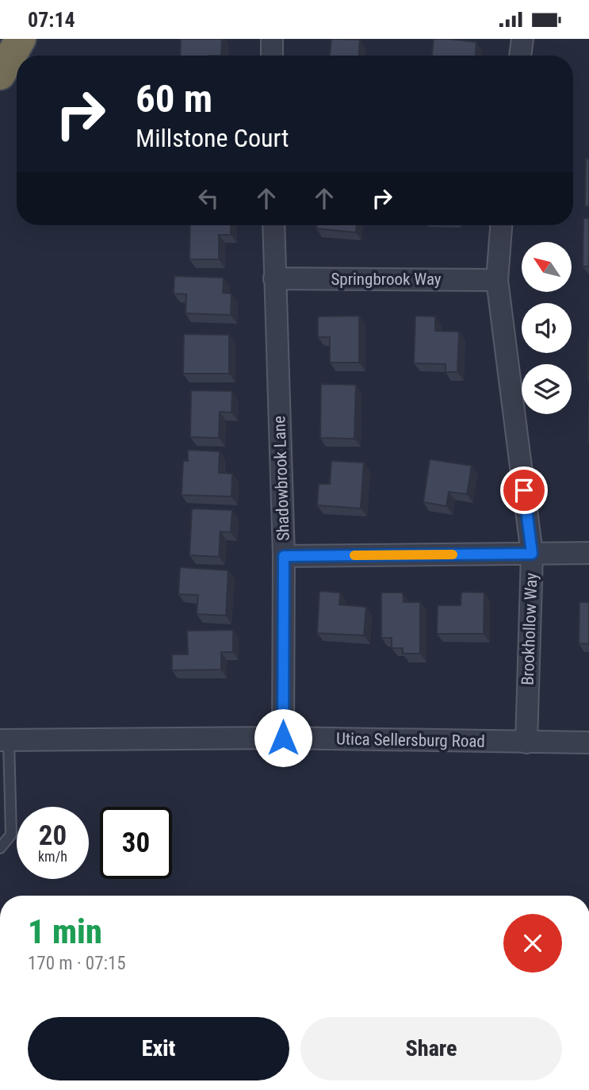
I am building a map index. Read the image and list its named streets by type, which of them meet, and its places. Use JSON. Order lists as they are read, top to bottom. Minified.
{"streets":{"street":["Springbrook Way","Shadowbrook Lane","Brookhollow Way","Utica Sellersburg Road"]},"crossings":[["Springbrook Way","Shadowbrook Lane"],["Springbrook Way","Brookhollow Way"],["Shadowbrook Lane","Utica Sellersburg Road"],["Brookhollow Way","Utica Sellersburg Road"]],"north":"top left","page":{"status":"07:14","turn":["60 m","Millstone Court"],"speed":"20 km/h","limit":"30","heading":["1 min","170 m · 07:15"],"buttons":["Exit","Share"]}}
